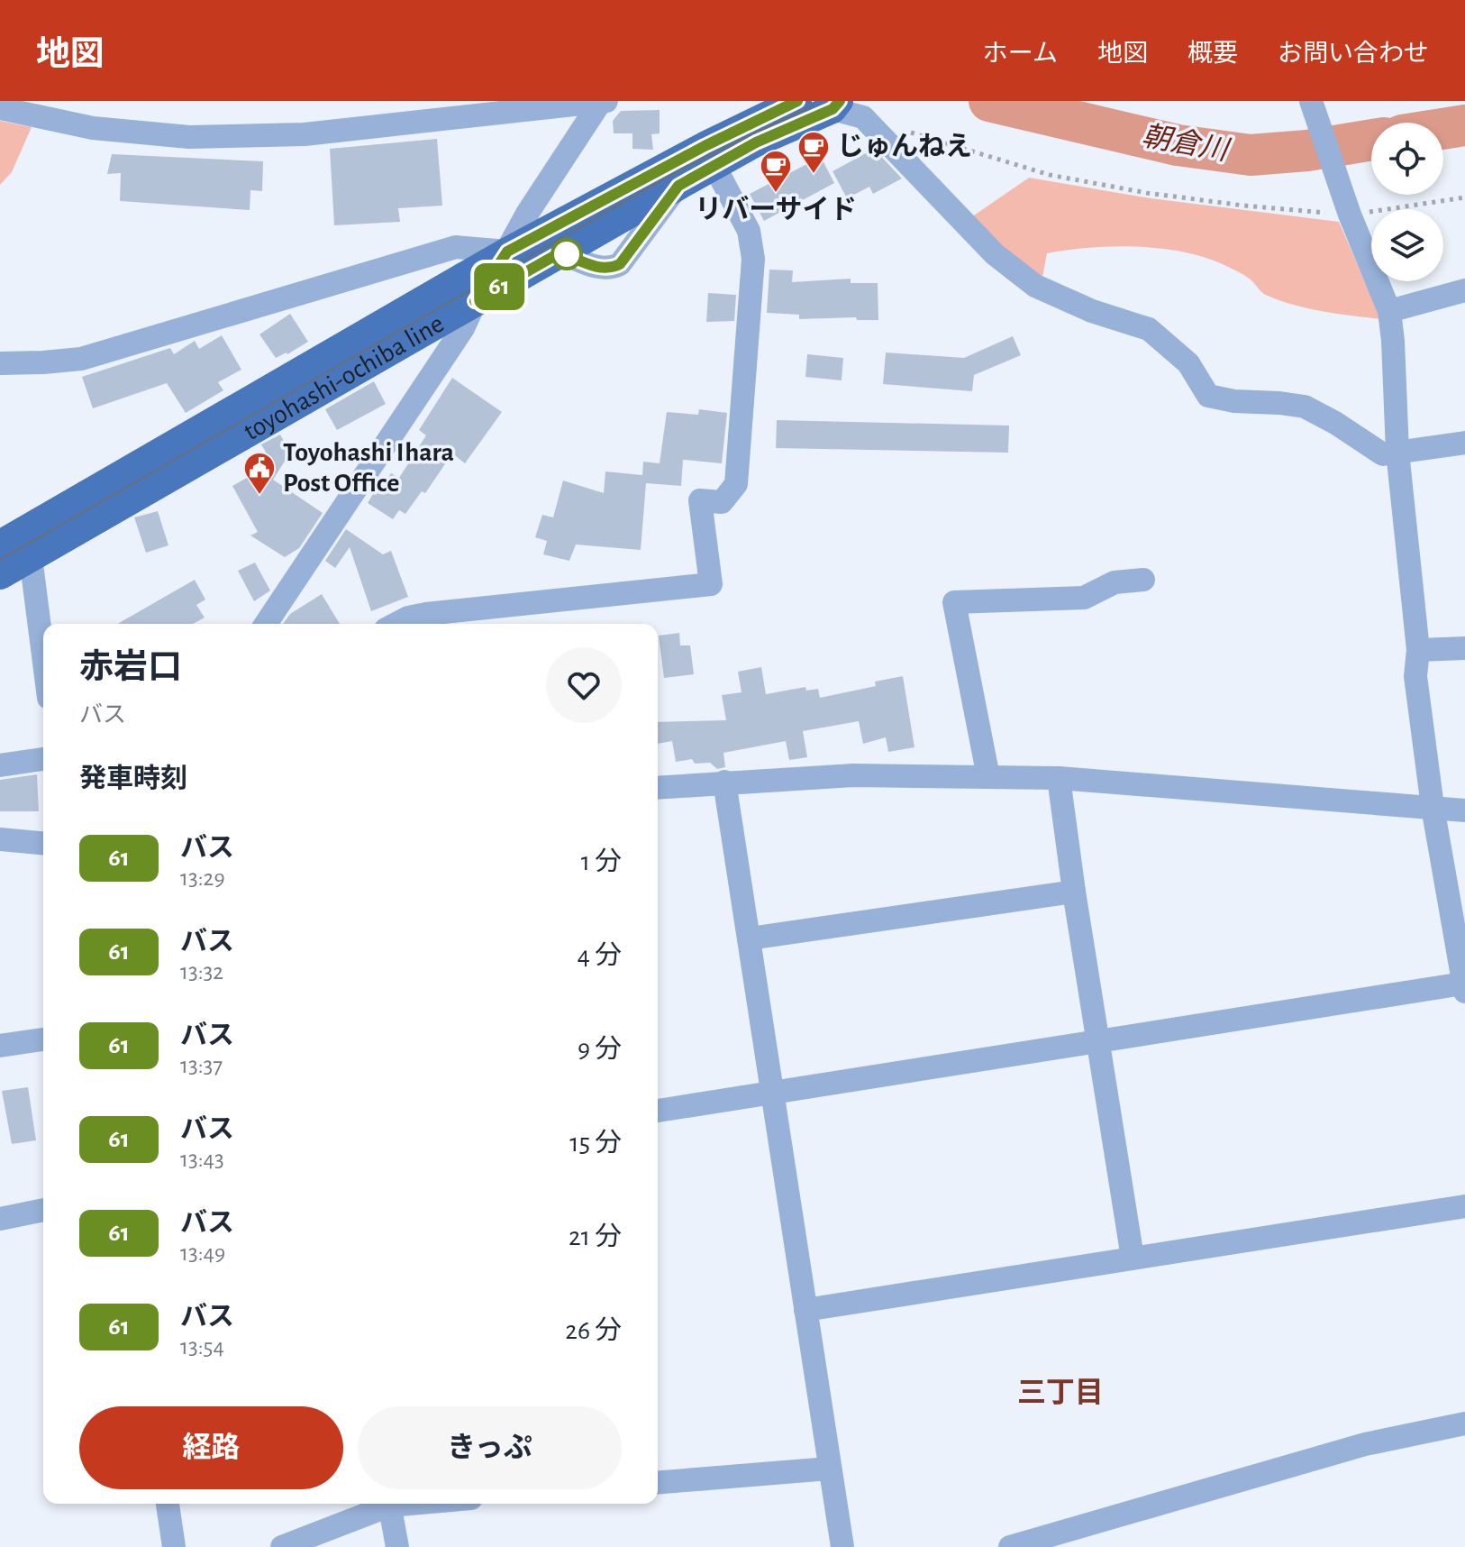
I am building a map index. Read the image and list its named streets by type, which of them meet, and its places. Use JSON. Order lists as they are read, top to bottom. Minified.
{"streets":{"main road":["toyohashi-ochiba line"]},"districts":["三丁目"],"water":["朝倉川"],"places":{"cafe":["じゅんねえ","リバーサイド"],"public building":["Toyohashi Ihara Post Office"]},"lines":["bus line 61"],"page":{"header":"地図","nav":["ホーム","地図","概要","お問い合わせ"],"on_map":"61","heading":[["赤岩口","バス"],"発車時刻"],"list":[{"mark":"61","name":"バス","note":"13:29","value":"1 分"},{"mark":"61","name":"バス","note":"13:32","value":"4 分"},{"mark":"61","name":"バス","note":"13:37","value":"9 分"},{"mark":"61","name":"バス","note":"13:43","value":"15 分"},{"mark":"61","name":"バス","note":"13:49","value":"21 分"},{"mark":"61","name":"バス","note":"13:54","value":"26 分"}],"buttons":["経路","きっぷ"]}}
